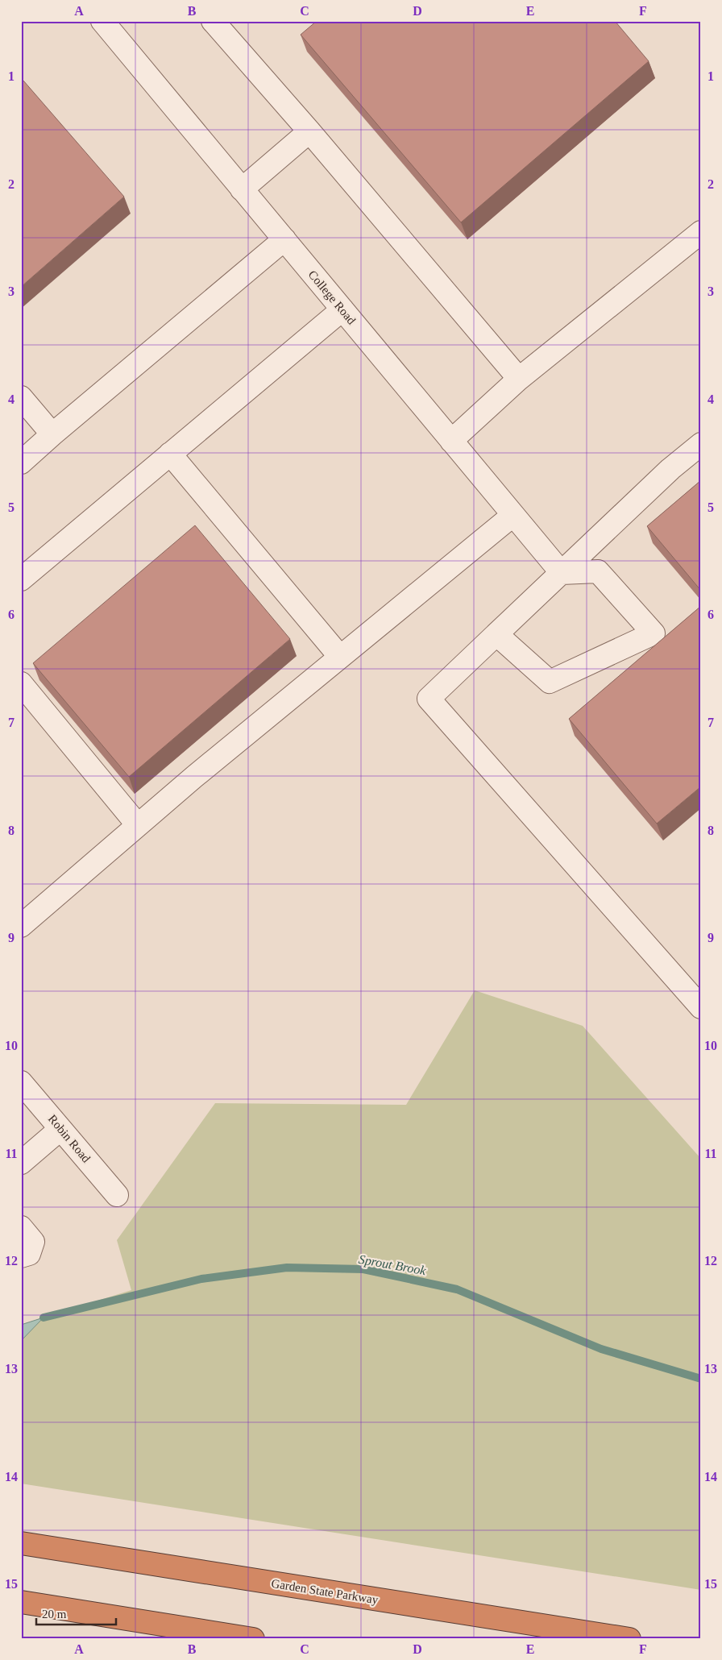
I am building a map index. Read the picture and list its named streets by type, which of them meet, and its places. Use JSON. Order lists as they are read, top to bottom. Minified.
{"streets":{"highway":["Garden State Parkway"],"street":["College Road","Robin Road"]},"water":["Sprout Brook"],"scale_bar":"20 m","grid":{"columns":["A","B","C","D","E","F"],"rows":["1","2","3","4","5","6","7","8","9","10","11","12","13","14","15"]}}
